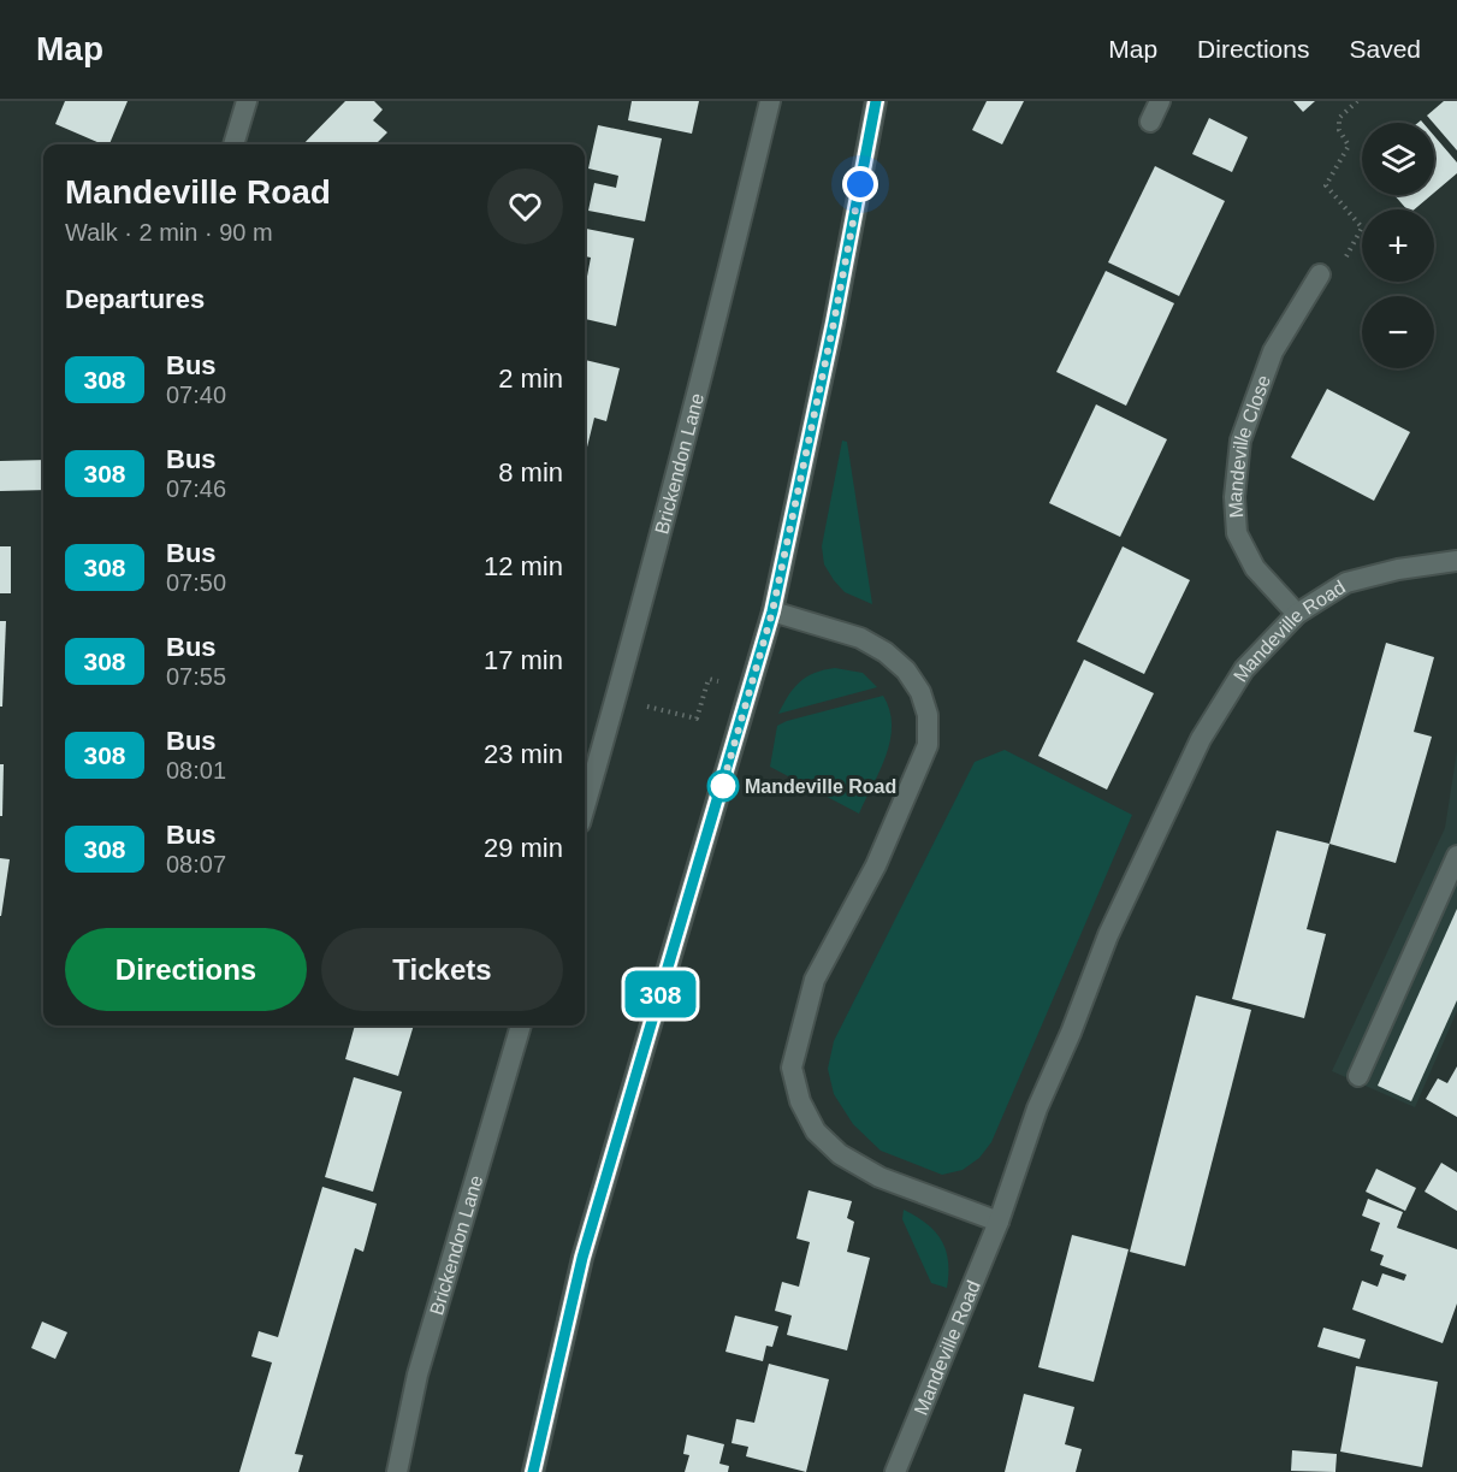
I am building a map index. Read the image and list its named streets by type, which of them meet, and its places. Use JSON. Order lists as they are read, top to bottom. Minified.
{"streets":{"street":["Mandeville Close","Brickendon Lane","Mandeville Road"]},"crossings":[["Mandeville Close","Mandeville Road"]],"places":["Mandeville Road"],"lines":["bus line 308"],"page":{"header":"Map","nav":["Map","Directions","Saved"],"on_map":"308","map_buttons":["+","−"],"heading":[["Mandeville Road","Walk · 2 min · 90 m"],"Departures"],"list":[{"mark":"308","name":"Bus","note":"07:40","value":"2 min"},{"mark":"308","name":"Bus","note":"07:46","value":"8 min"},{"mark":"308","name":"Bus","note":"07:50","value":"12 min"},{"mark":"308","name":"Bus","note":"07:55","value":"17 min"},{"mark":"308","name":"Bus","note":"08:01","value":"23 min"},{"mark":"308","name":"Bus","note":"08:07","value":"29 min"}],"buttons":["Directions","Tickets"]}}
